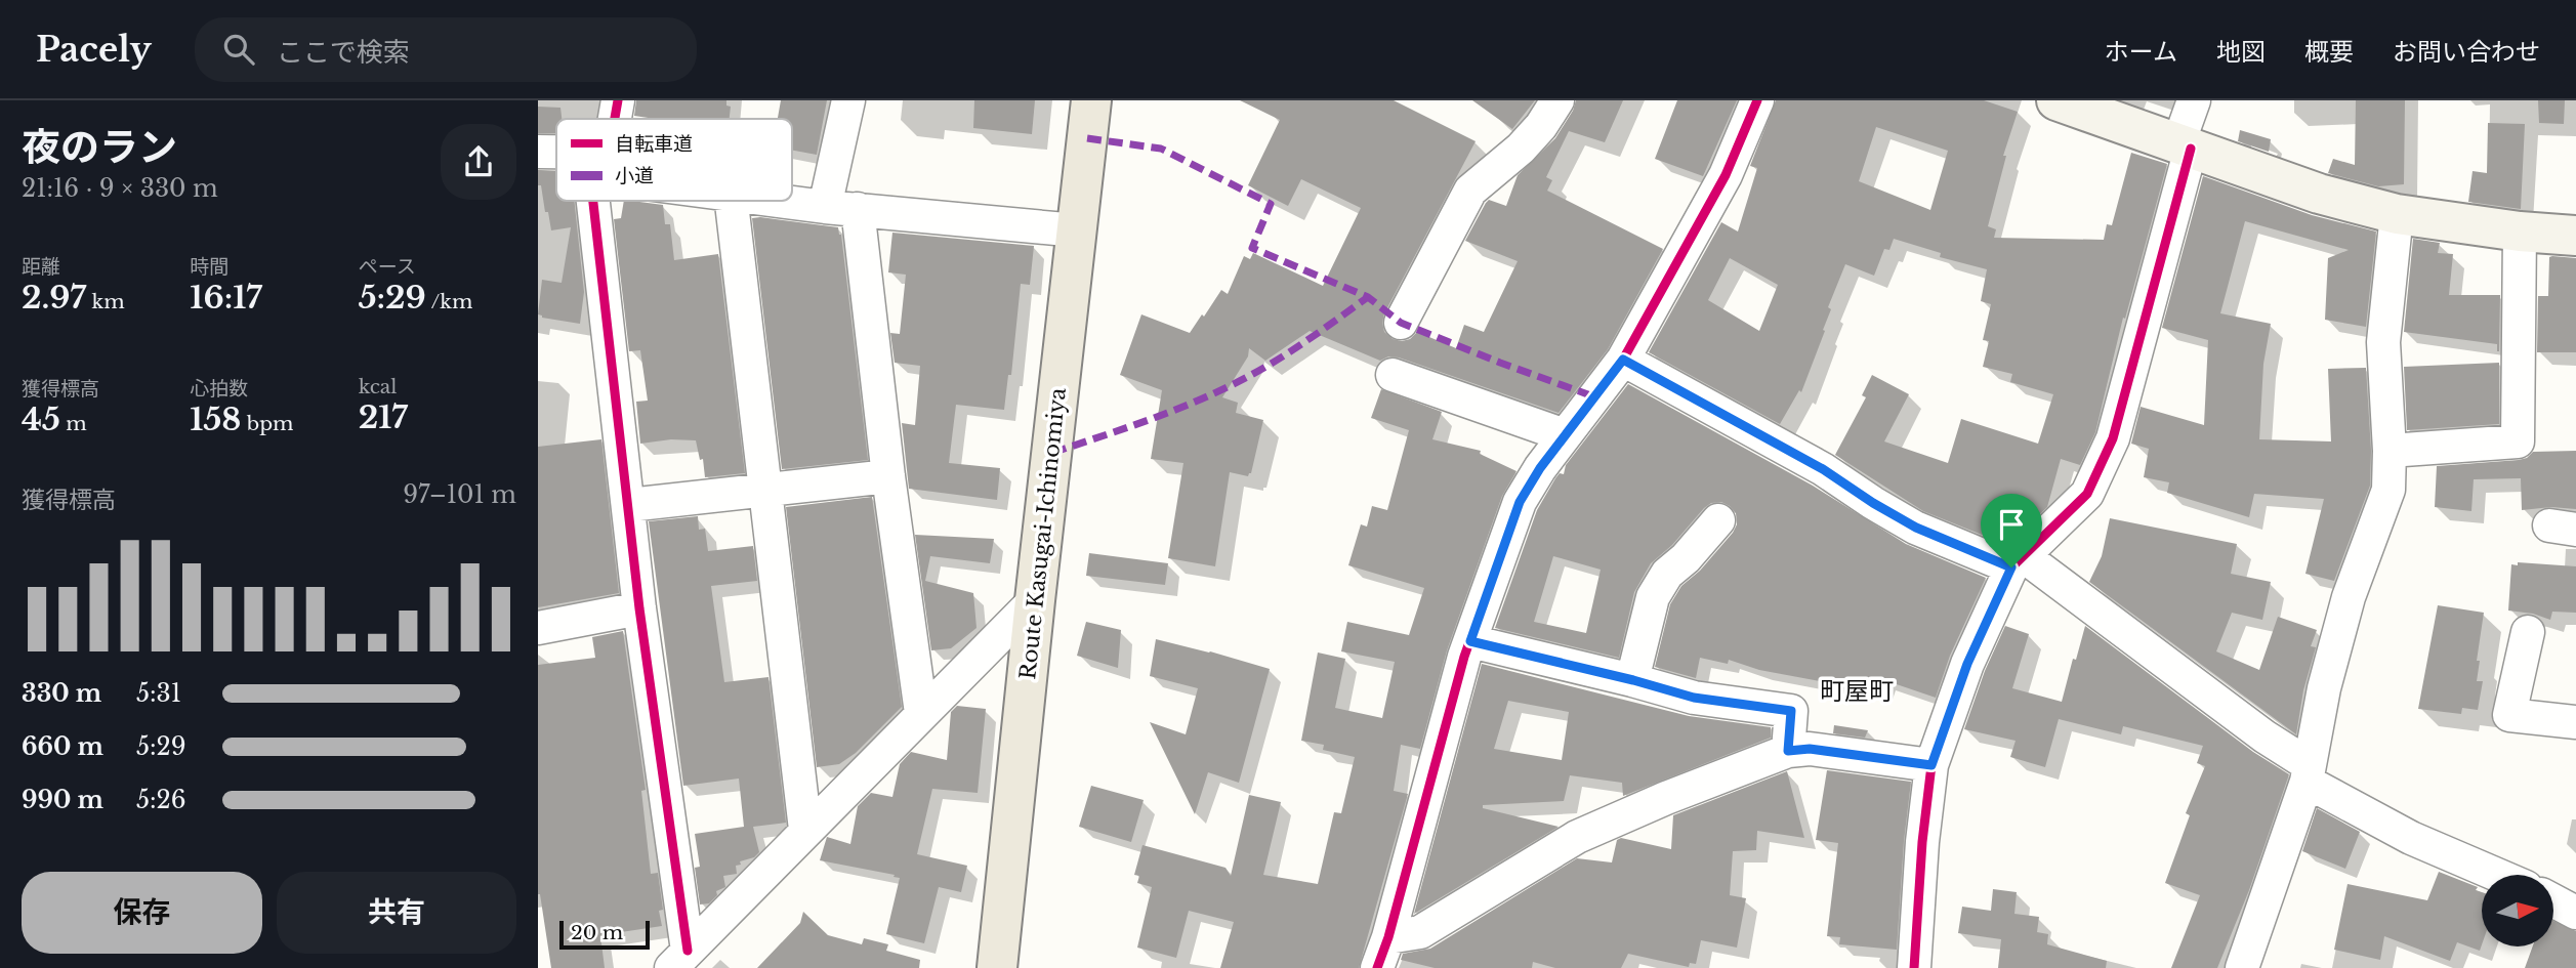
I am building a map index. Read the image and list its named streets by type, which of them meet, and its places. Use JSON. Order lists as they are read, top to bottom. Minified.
{"streets":{"main road":["Route Kasugai-Ichinomiya"]},"districts":["町屋町"],"legend":["自転車道","小道"],"scale_bar":"20 m","north":"right","page":{"header":"Pacely","search":"ここで検索","nav":["ホーム","地図","概要","お問い合わせ"],"heading":["夜のラン","21:16 · 9 × 330 m"],"stats":[["距離","2.97 km"],["時間","16:17"],["ペース","5:29 /km"],["獲得標高","45 m"],["心拍数","158 bpm"],["kcal","217"]],"chart":["獲得標高","97–101 m"],"list":[{"name":"330 m","note":"5:31"},{"name":"660 m","note":"5:29"},{"name":"990 m","note":"5:26"}],"buttons":["保存","共有"],"scale":"20 m"}}
